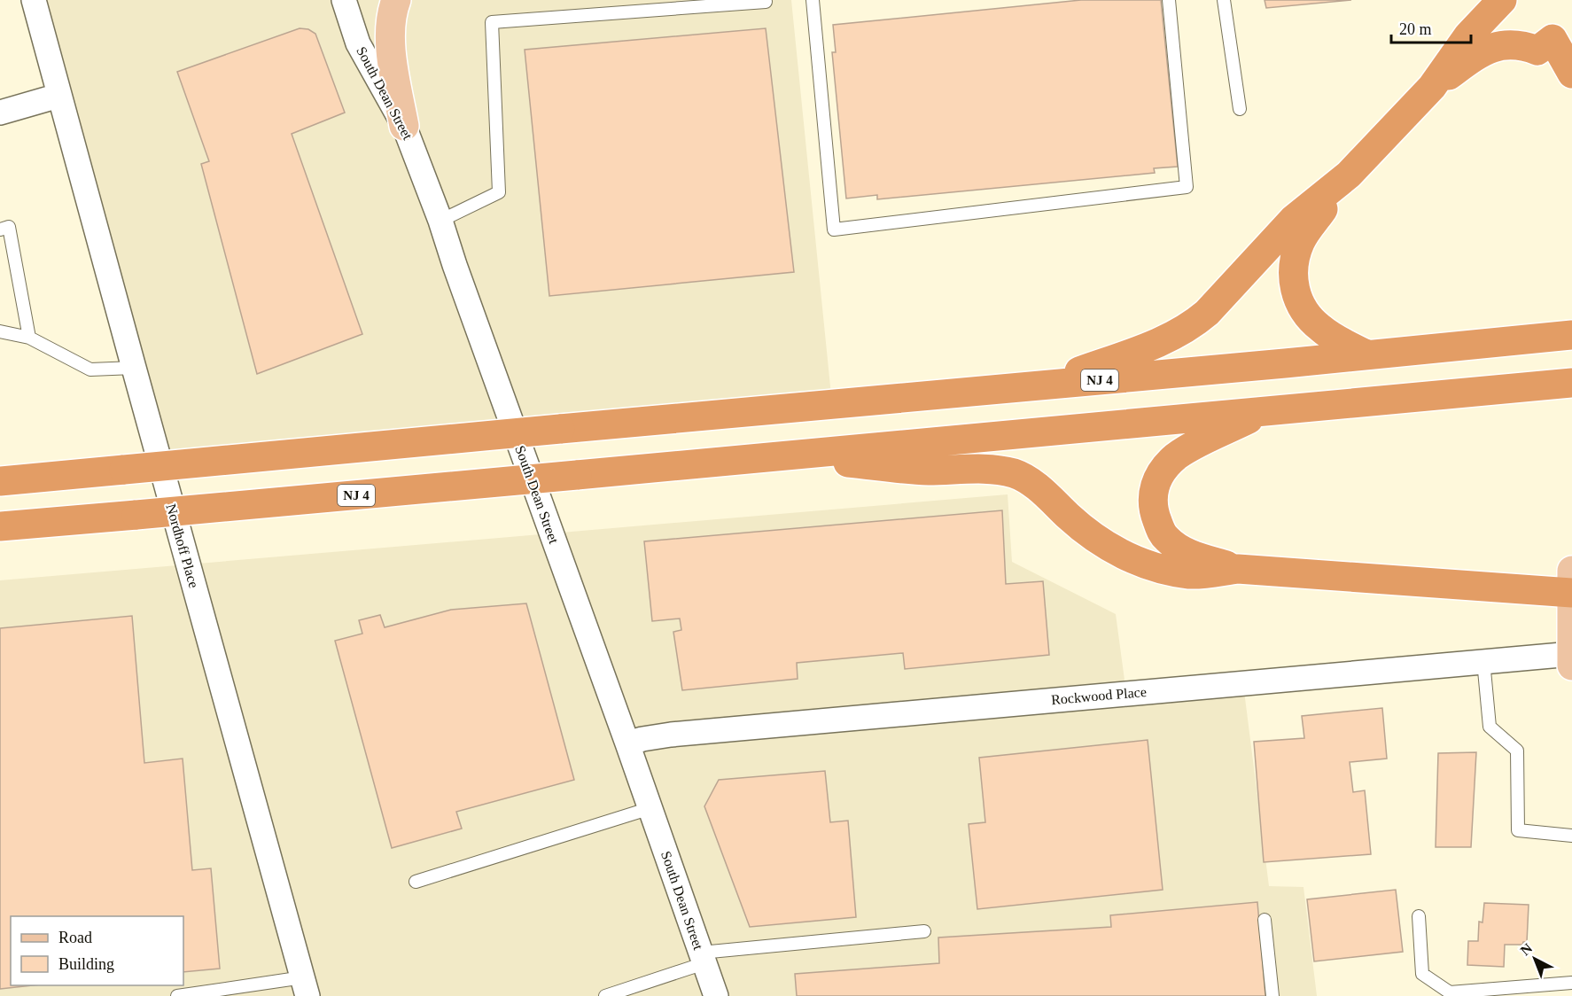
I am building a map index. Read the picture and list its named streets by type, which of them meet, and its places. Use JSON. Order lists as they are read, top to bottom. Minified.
{"streets":{"highway":["NJ 4"],"street":["South Dean Street","Nordhoff Place","Rockwood Place"]},"crossings":[["South Dean Street","Rockwood Place"]],"legend":["Road","Building"],"scale_bar":"20 m","north":"top left"}
